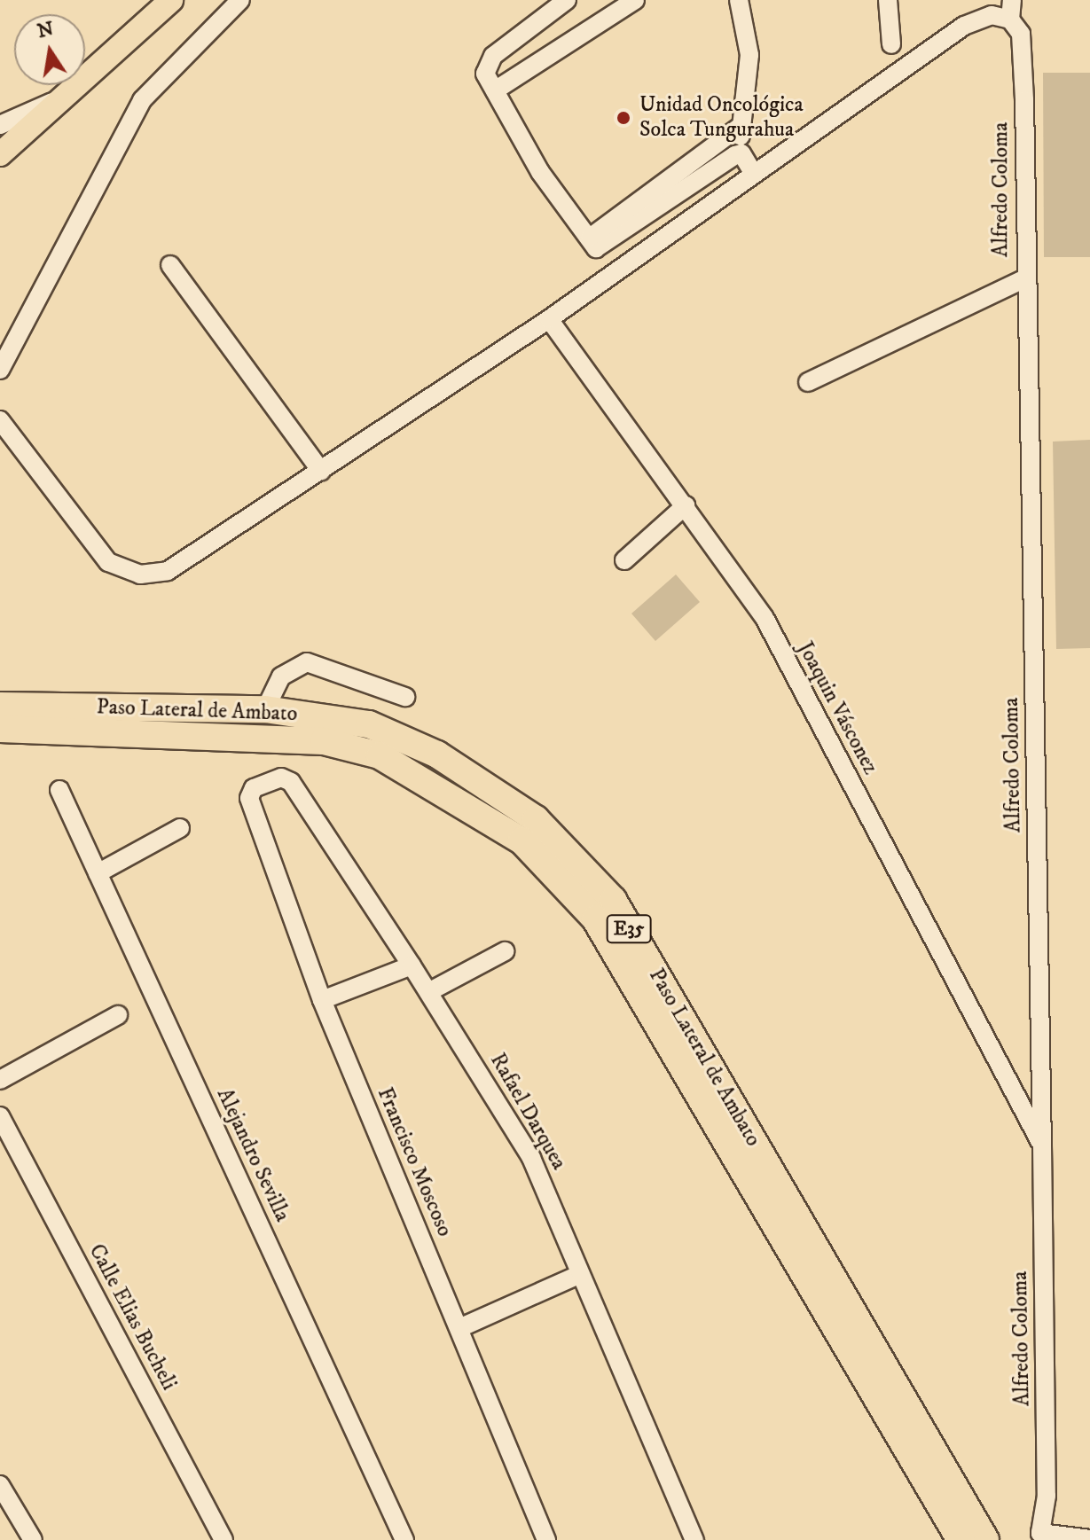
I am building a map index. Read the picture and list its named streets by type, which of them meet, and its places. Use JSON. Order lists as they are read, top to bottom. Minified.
{"streets":{"highway":["Paso Lateral de Ambato","E35"],"street":["Alfredo Coloma","Joaquin Vásconez","Rafael Darquea","Alejandro Sevilla","Francisco Moscoso","Calle Elias Bucheli"]},"crossings":[["Alfredo Coloma","Joaquin Vásconez"],["Rafael Darquea","Francisco Moscoso"]],"places":["Unidad Oncológica Solca Tungurahua"],"north":"top"}
